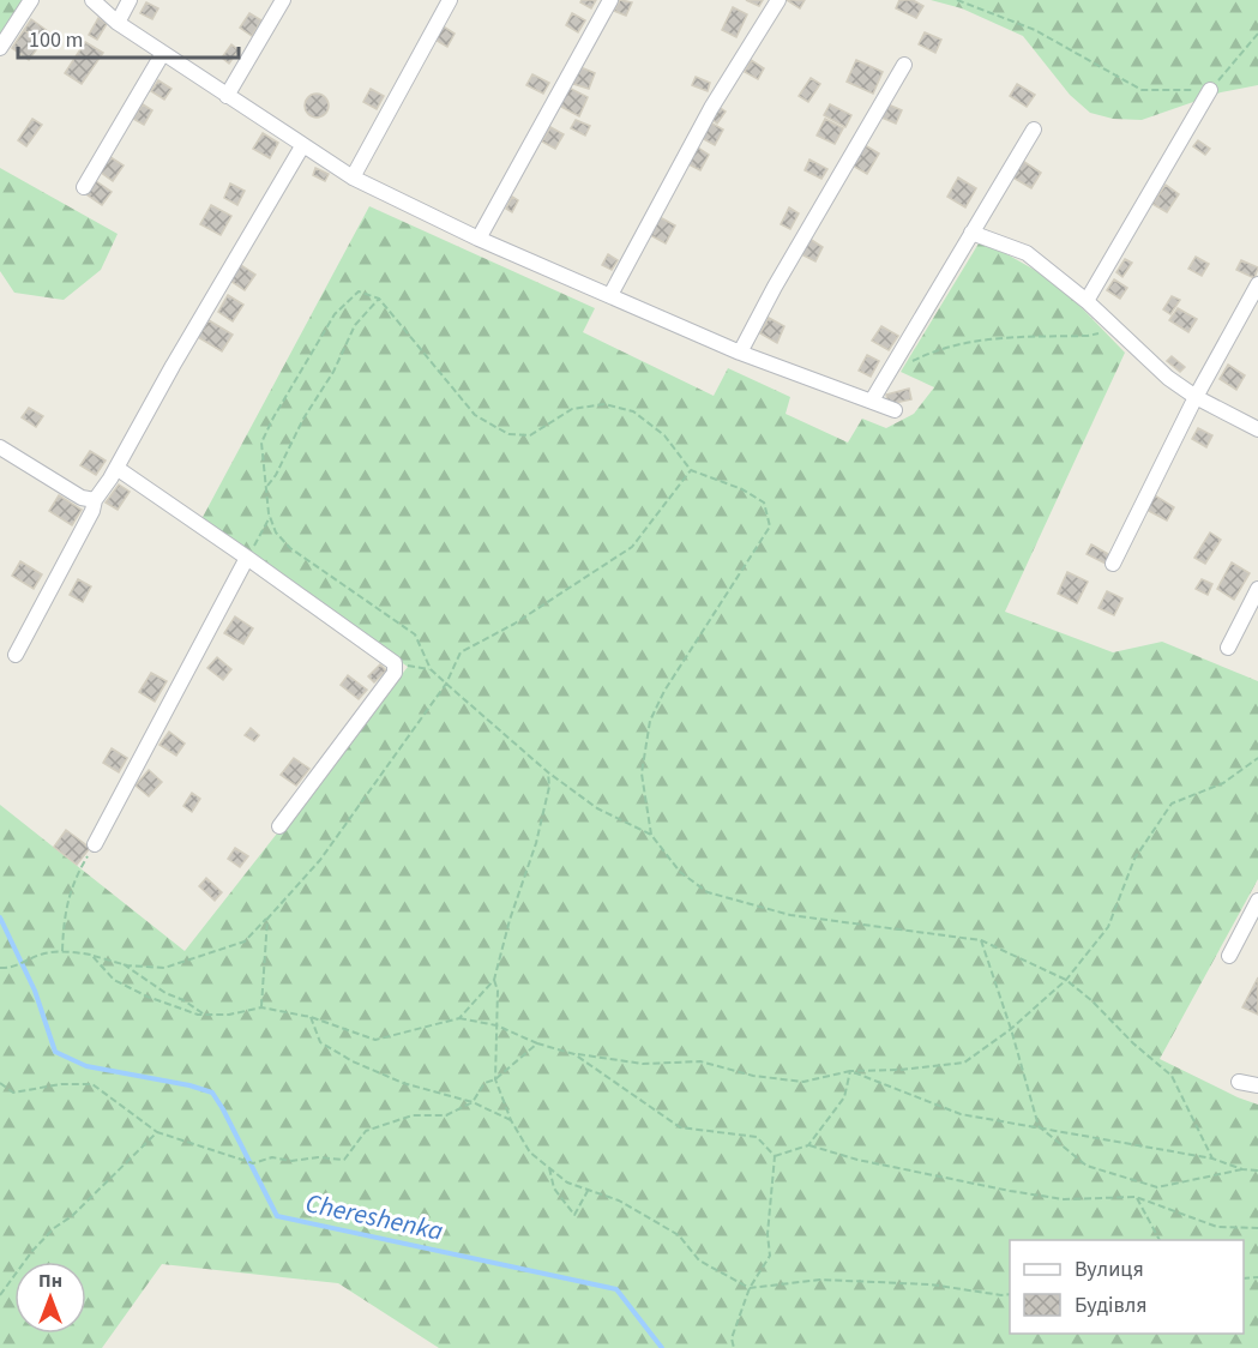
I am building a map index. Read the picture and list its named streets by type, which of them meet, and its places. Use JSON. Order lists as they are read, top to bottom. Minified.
{"water":["Chereshenka"],"legend":["Вулиця","Будівля"],"scale_bar":"100 m","north":"top"}
